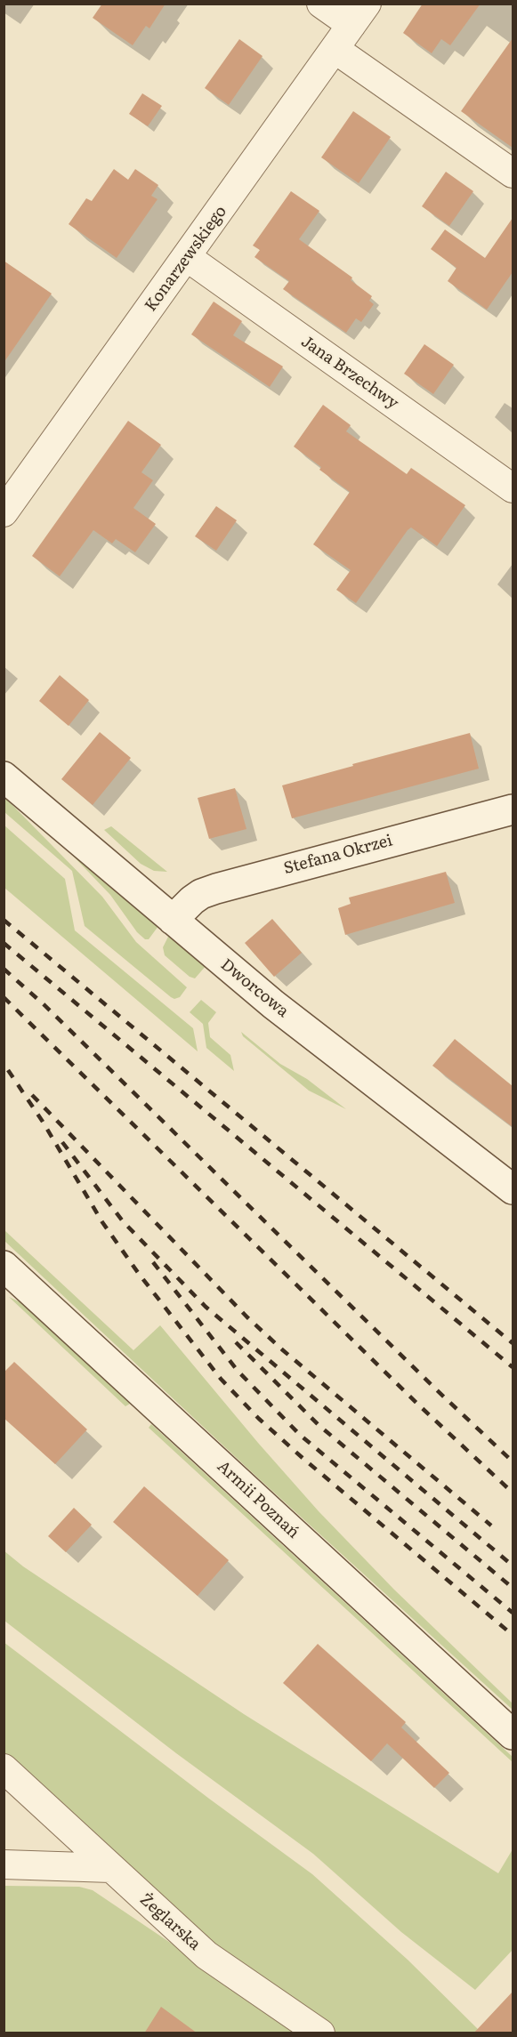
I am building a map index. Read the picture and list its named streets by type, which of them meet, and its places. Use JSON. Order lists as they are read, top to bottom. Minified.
{"streets":{"street":["Konarzewskiego","Jana Brzechwy","Stefana Okrzei","Dworcowa","Armii Poznań","Żeglarska"]},"crossings":[["Konarzewskiego","Jana Brzechwy"],["Stefana Okrzei","Dworcowa"]]}
